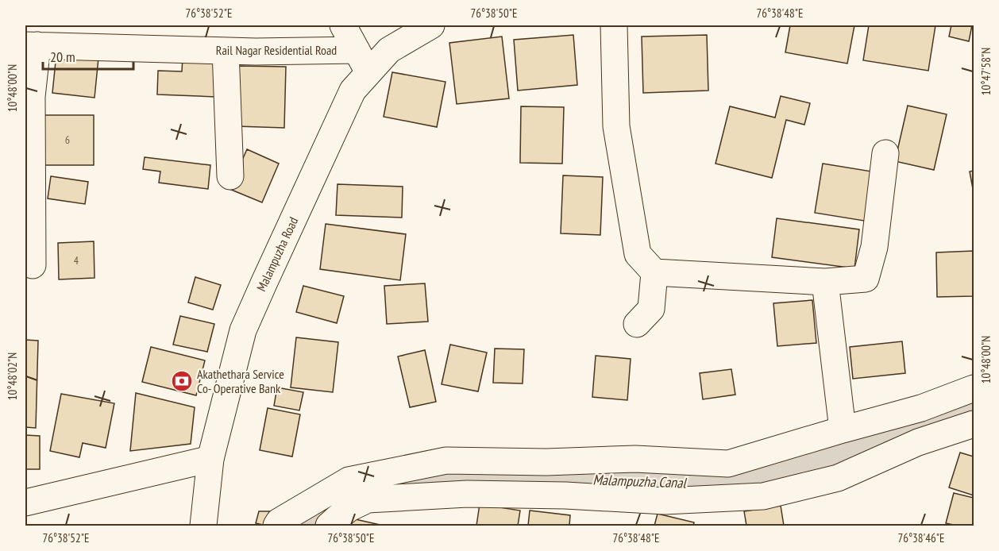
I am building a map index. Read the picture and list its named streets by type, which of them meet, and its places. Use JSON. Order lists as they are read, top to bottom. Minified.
{"streets":{"street":["Rail Nagar Residential Road","Malampuzha Road"]},"water":["Malampuzha Canal"],"places":{"bank":["Akathethara Service Co- Operative Bank"]},"house_numbers":["6","4"],"scale_bar":"20 m","coordinates":["76°38'52\"E","76°38'50\"E","76°38'48\"E","10°47'58\"N","10°48'00\"N","10°48'02\"N","76°38'46\"E"]}
